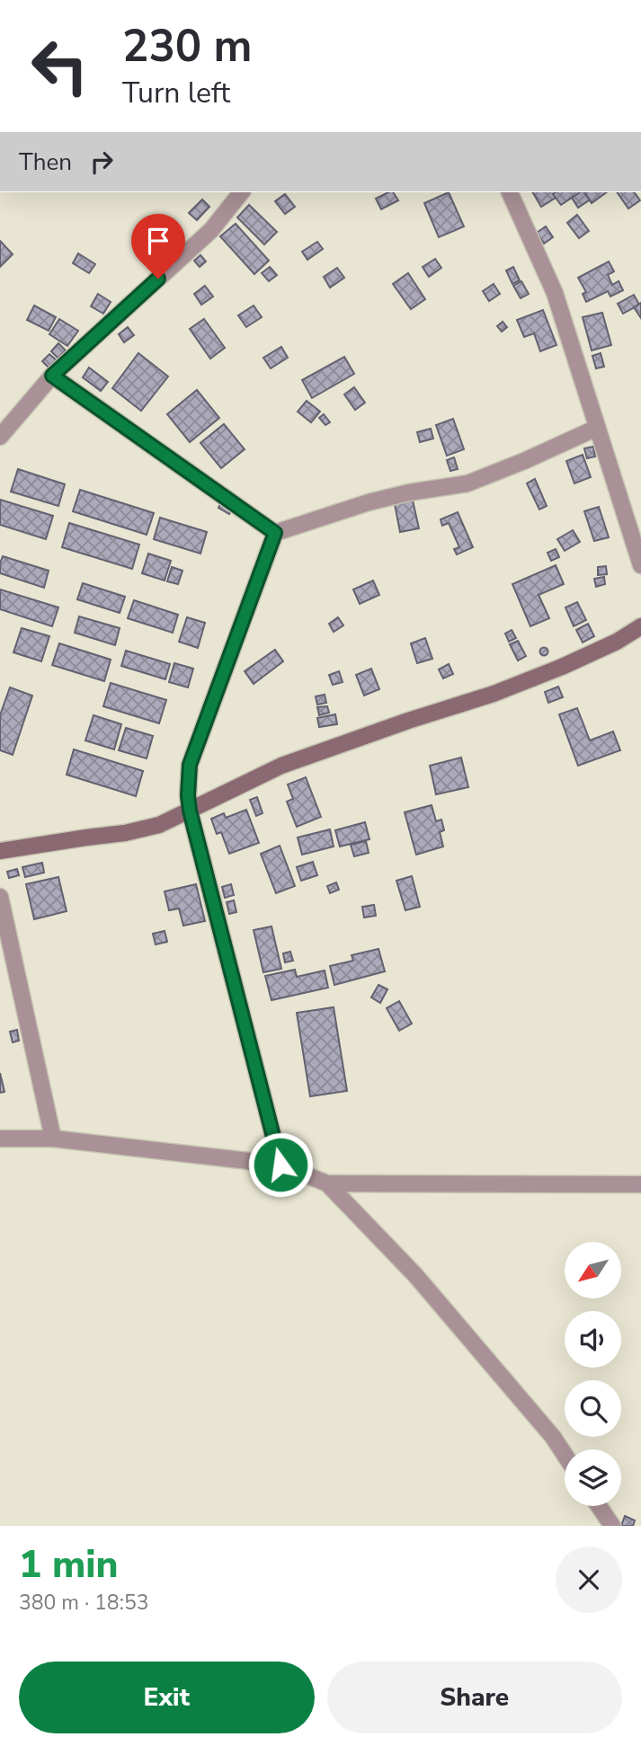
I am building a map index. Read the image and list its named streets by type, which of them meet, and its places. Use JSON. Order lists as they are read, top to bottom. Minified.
{"north":"bottom left","page":{"turn":["230 m","Turn left"],"then":"Then","heading":["1 min","380 m · 18:53"],"buttons":["Exit","Share"]}}
